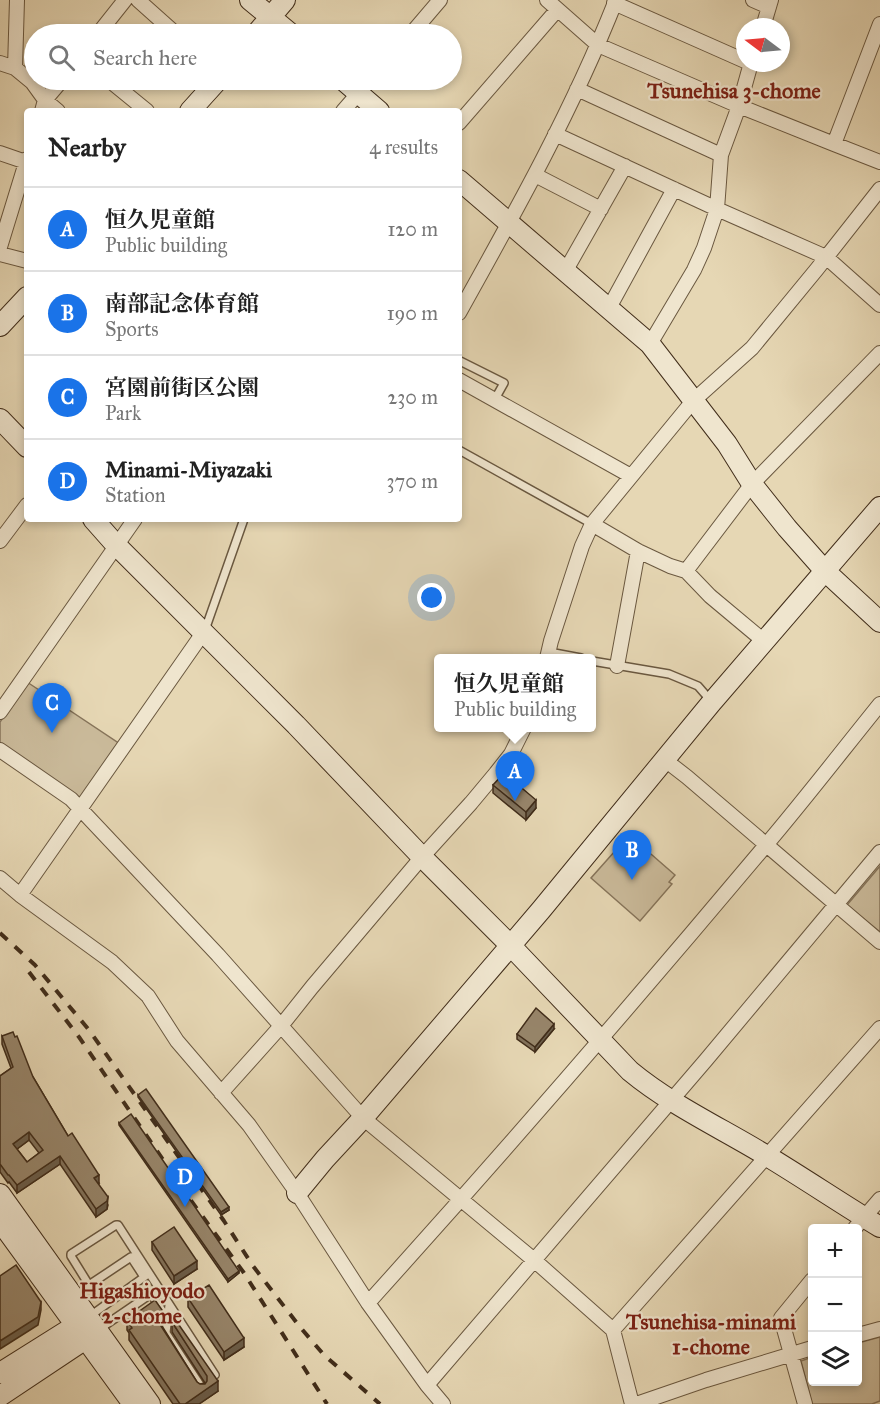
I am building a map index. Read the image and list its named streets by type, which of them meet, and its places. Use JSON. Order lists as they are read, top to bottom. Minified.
{"districts":["Tsunehisa 3-chome","Higashioyodo 2-chome","Tsunehisa-minami 1-chome"],"north":"left","page":{"search":"Search here","heading":["Nearby","4 results"],"list":[{"mark":"A","name":"恒久児童館","note":"Public building","value":"120 m"},{"mark":"B","name":"南部記念体育館","note":"Sports","value":"190 m"},{"mark":"C","name":"宮園前街区公園","note":"Park","value":"230 m"},{"mark":"D","name":"Minami-Miyazaki","note":"Station","value":"370 m"}],"popup":["恒久児童館","Public building"],"pins":["C","A","B","D"],"map_buttons":["+","−"]}}
